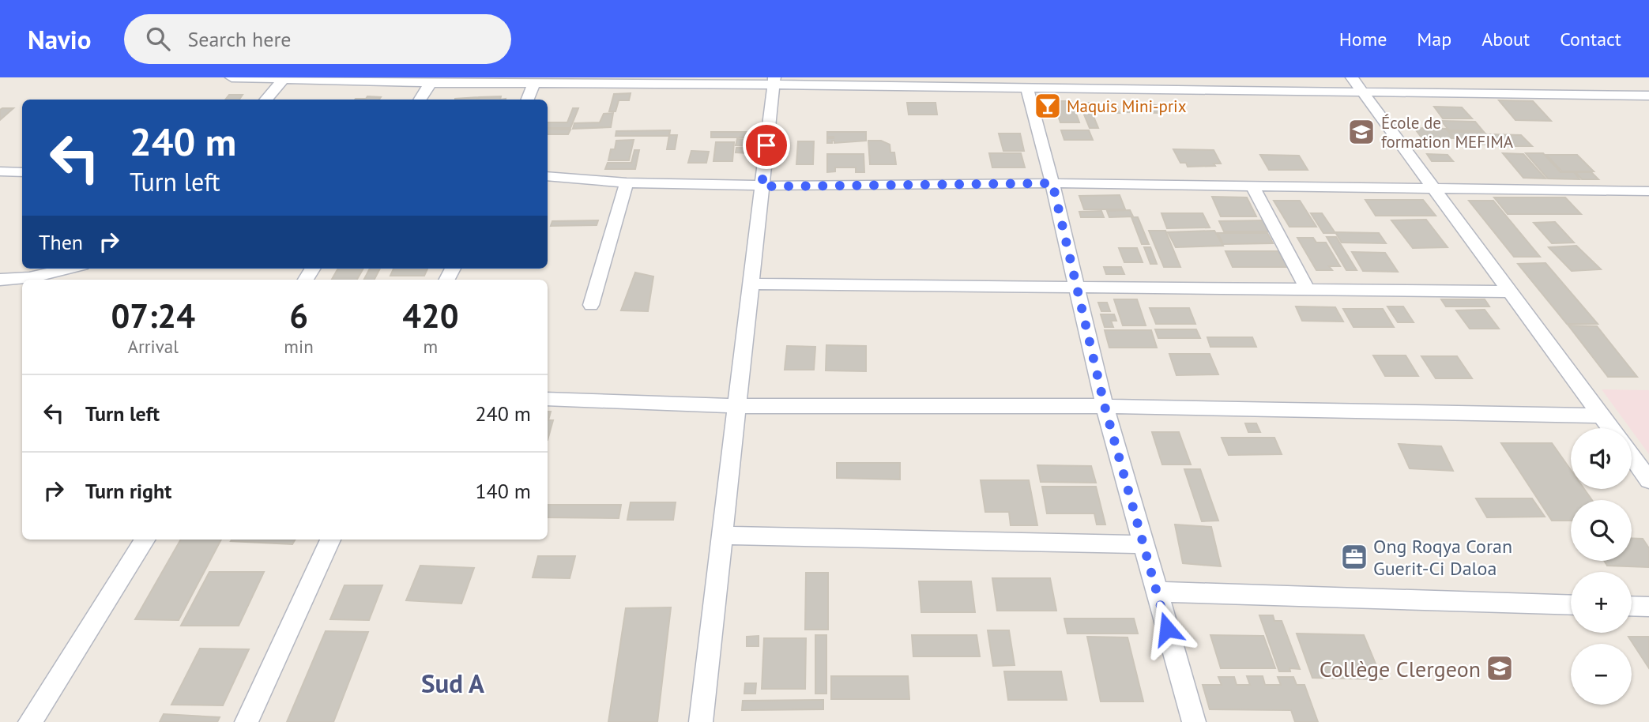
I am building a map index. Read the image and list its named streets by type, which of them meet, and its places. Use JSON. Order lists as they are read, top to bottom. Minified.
{"districts":["Sud A"],"places":{"bar":["Maquis Mini-prix"],"school or university":["École de formation MEFIMA","Collège Clergeon"],"office":["Ong Roqya Coran Guerit-Ci Daloa"]},"page":{"header":"Navio","search":"Search here","nav":["Home","Map","About","Contact"],"turn":["240 m","Turn left"],"then":"Then","eta":["07:24","Arrival","6","min","420","m"],"list":[{"name":"Turn left","value":"240 m"},{"name":"Turn right","value":"140 m"}],"map_buttons":["+","−"]}}
